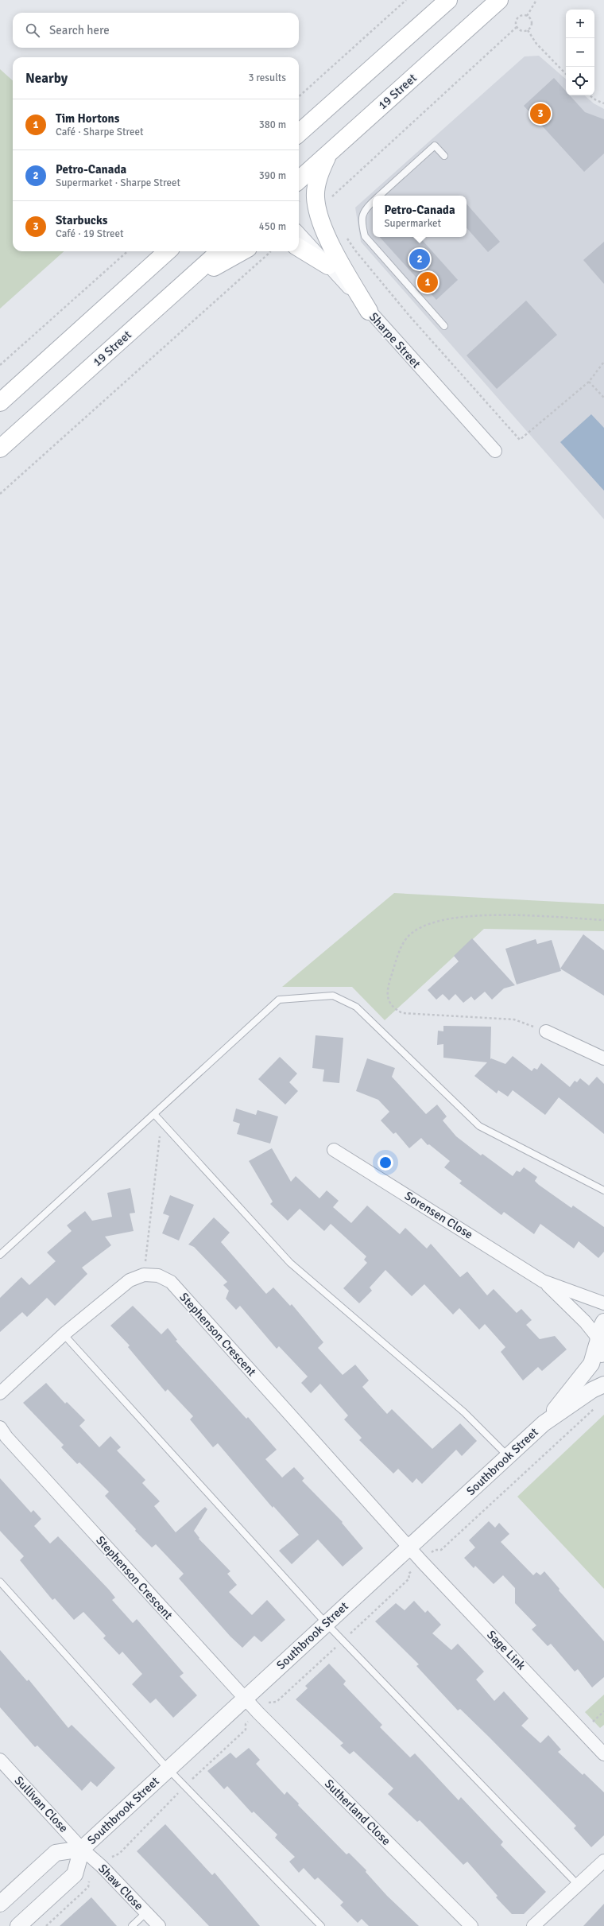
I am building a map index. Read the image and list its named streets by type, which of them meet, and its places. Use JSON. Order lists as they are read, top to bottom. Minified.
{"streets":{"main road":["19 Street"],"street":["Sharpe Street","Sorensen Close","Stephenson Crescent","Southbrook Street","Sage Link","Sullivan Close","Sutherland Close","Shaw Close"]},"crossings":[["Sorensen Close","Southbrook Street"],["Stephenson Crescent","Southbrook Street"],["Stephenson Crescent","Sage Link"],["Stephenson Crescent","Sutherland Close"],["Southbrook Street","Sage Link"],["Southbrook Street","Sullivan Close"],["Southbrook Street","Sutherland Close"],["Southbrook Street","Shaw Close"],["Sullivan Close","Shaw Close"]],"page":{"map_buttons":["+","−"],"search":"Search here","heading":["Nearby","3 results"],"list":[{"mark":"1","name":"Tim Hortons","note":"Café · Sharpe Street","value":"380 m"},{"mark":"2","name":"Petro-Canada","note":"Supermarket · Sharpe Street","value":"390 m"},{"mark":"3","name":"Starbucks","note":"Café · 19 Street","value":"450 m"}],"pins":["3","2","1"],"popup":["Petro-Canada","Supermarket"]}}
